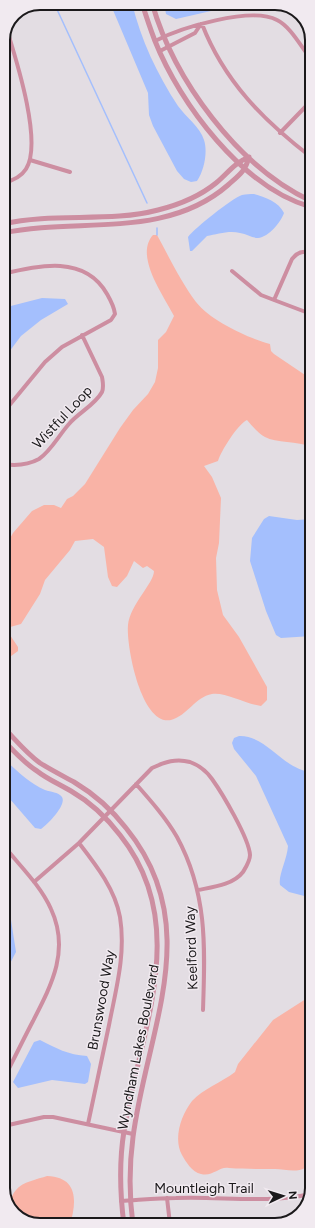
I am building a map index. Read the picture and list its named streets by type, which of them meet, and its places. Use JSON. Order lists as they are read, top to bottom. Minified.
{"streets":{"street":["Wistful Loop","Keelford Way","Brunswood Way","Wyndham Lakes Boulevard","Mountleigh Trail"]},"crossings":[["Wyndham Lakes Boulevard","Mountleigh Trail"]],"north":"right"}
